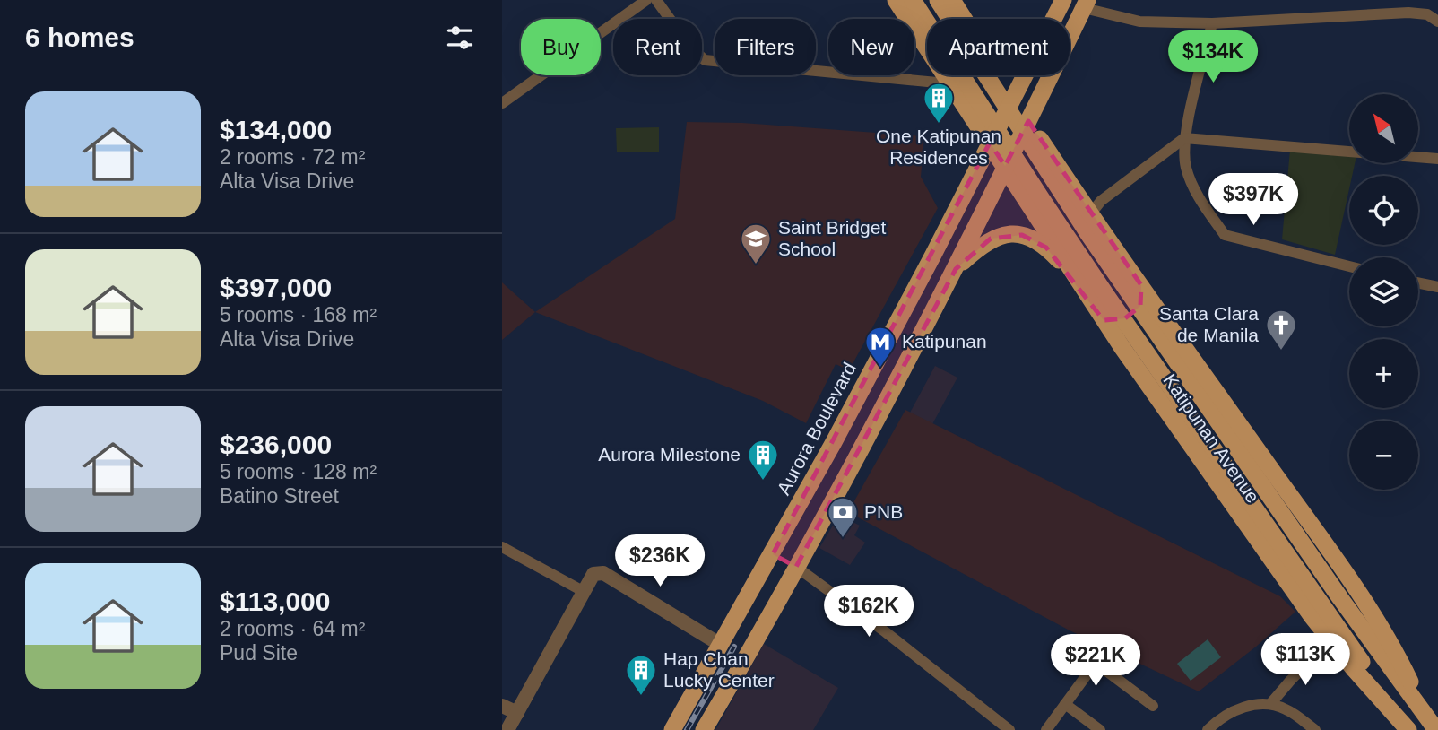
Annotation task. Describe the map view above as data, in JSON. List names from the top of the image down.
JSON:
{
  "streets": {
    "main road": ["Aurora Boulevard", "Katipunan Avenue"]
  },
  "crossings": [
    ["Aurora Boulevard", "Katipunan Avenue"]
  ],
  "places": {
    "building": ["One Katipunan Residences", "Aurora Milestone", "Hap Chan Lucky Center"],
    "school or university": ["Saint Bridget School"],
    "church": ["Santa Clara de Manila"],
    "metro station": ["Katipunan"],
    "bank": ["PNB"]
  },
  "north": "top left",
  "page": {
    "heading": "6 homes",
    "chip": [
      "Buy",
      "Rent",
      "Filters",
      "New",
      "Apartment"
    ],
    "price": [
      "$134K",
      "$397K",
      "$236K",
      "$162K",
      "$113K",
      "$221K"
    ],
    "list": [
      {
        "name": "$134,000",
        "note": "2 rooms · 72 m² · Alta Visa Drive"
      },
      {
        "name": "$397,000",
        "note": "5 rooms · 168 m² · Alta Visa Drive"
      },
      {
        "name": "$236,000",
        "note": "5 rooms · 128 m² · Batino Street"
      },
      {
        "name": "$113,000",
        "note": "2 rooms · 64 m² · Pud Site"
      }
    ],
    "map_buttons": ["+", "−"]
  }
}
